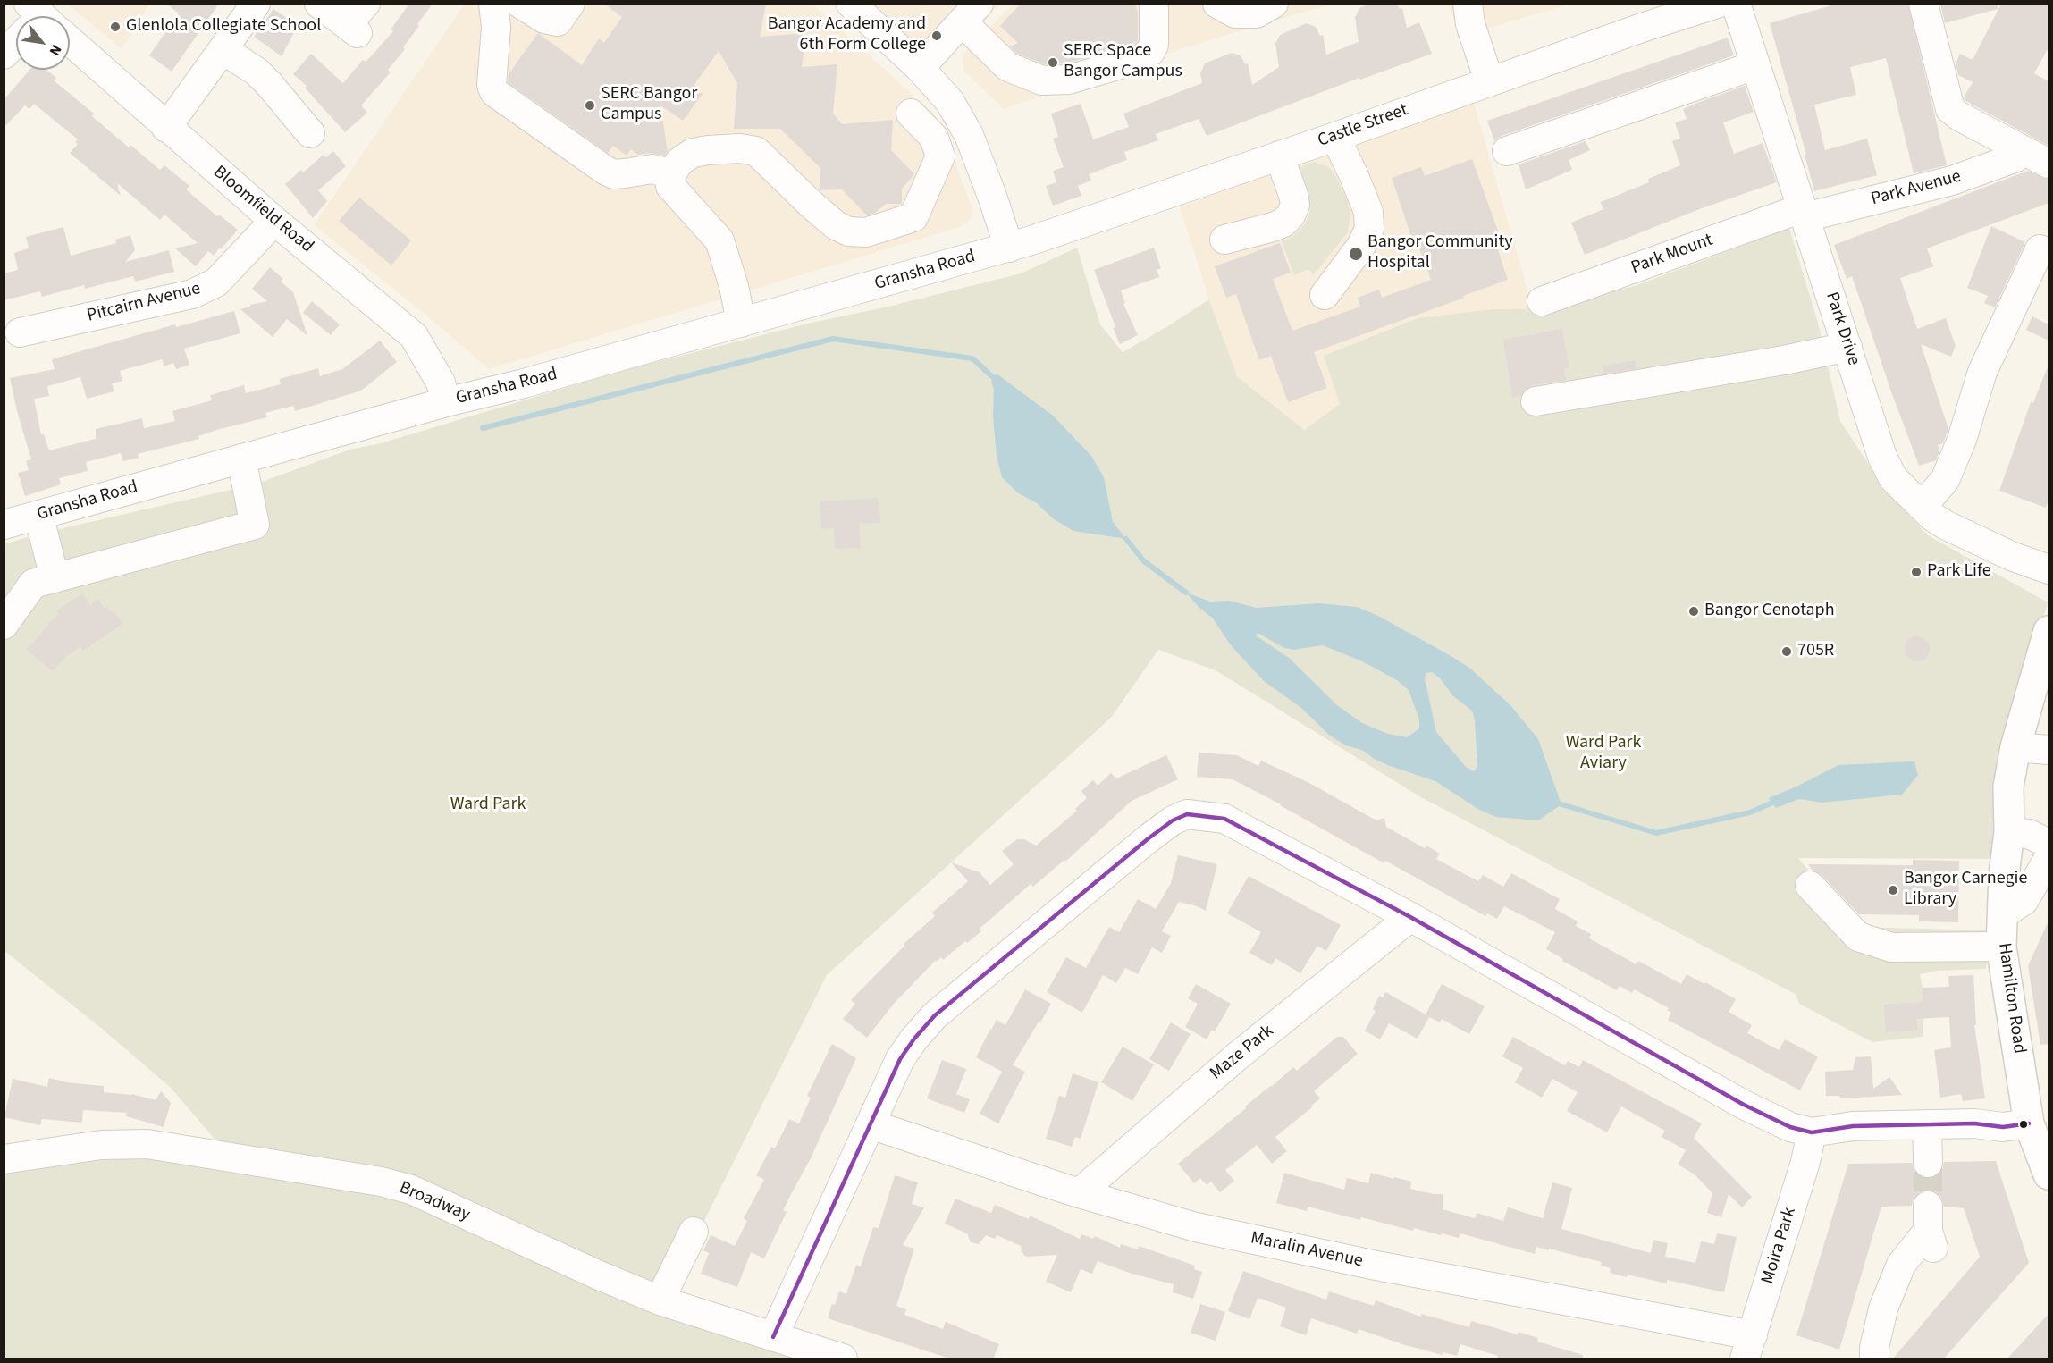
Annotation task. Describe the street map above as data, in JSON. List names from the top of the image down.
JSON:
{
  "streets": {
    "main road": ["Hamilton Road"],
    "street": [
      "Castle Street",
      "Park Avenue",
      "Bloomfield Road",
      "Park Mount",
      "Gransha Road",
      "Pitcairn Avenue",
      "Park Drive",
      "Maze Park",
      "Broadway",
      "Moira Park",
      "Maralin Avenue"
    ]
  },
  "crossings": [
    ["Castle Street", "Gransha Road"],
    ["Park Avenue", "Park Mount"],
    ["Park Avenue", "Park Drive"],
    ["Bloomfield Road", "Gransha Road"],
    ["Bloomfield Road", "Pitcairn Avenue"],
    ["Park Mount", "Park Drive"],
    ["Maze Park", "Maralin Avenue"],
    ["Moira Park", "Maralin Avenue"]
  ],
  "parks": ["Ward Park Aviary", "Ward Park"],
  "places": [
    "Glenlola Collegiate School",
    "Bangor Academy and 6th Form College",
    "SERC Space Bangor Campus",
    "SERC Bangor Campus",
    "Bangor Community Hospital",
    "Park Life",
    "Bangor Cenotaph",
    "705R",
    "Bangor Carnegie Library"
  ],
  "north": "bottom right"
}
